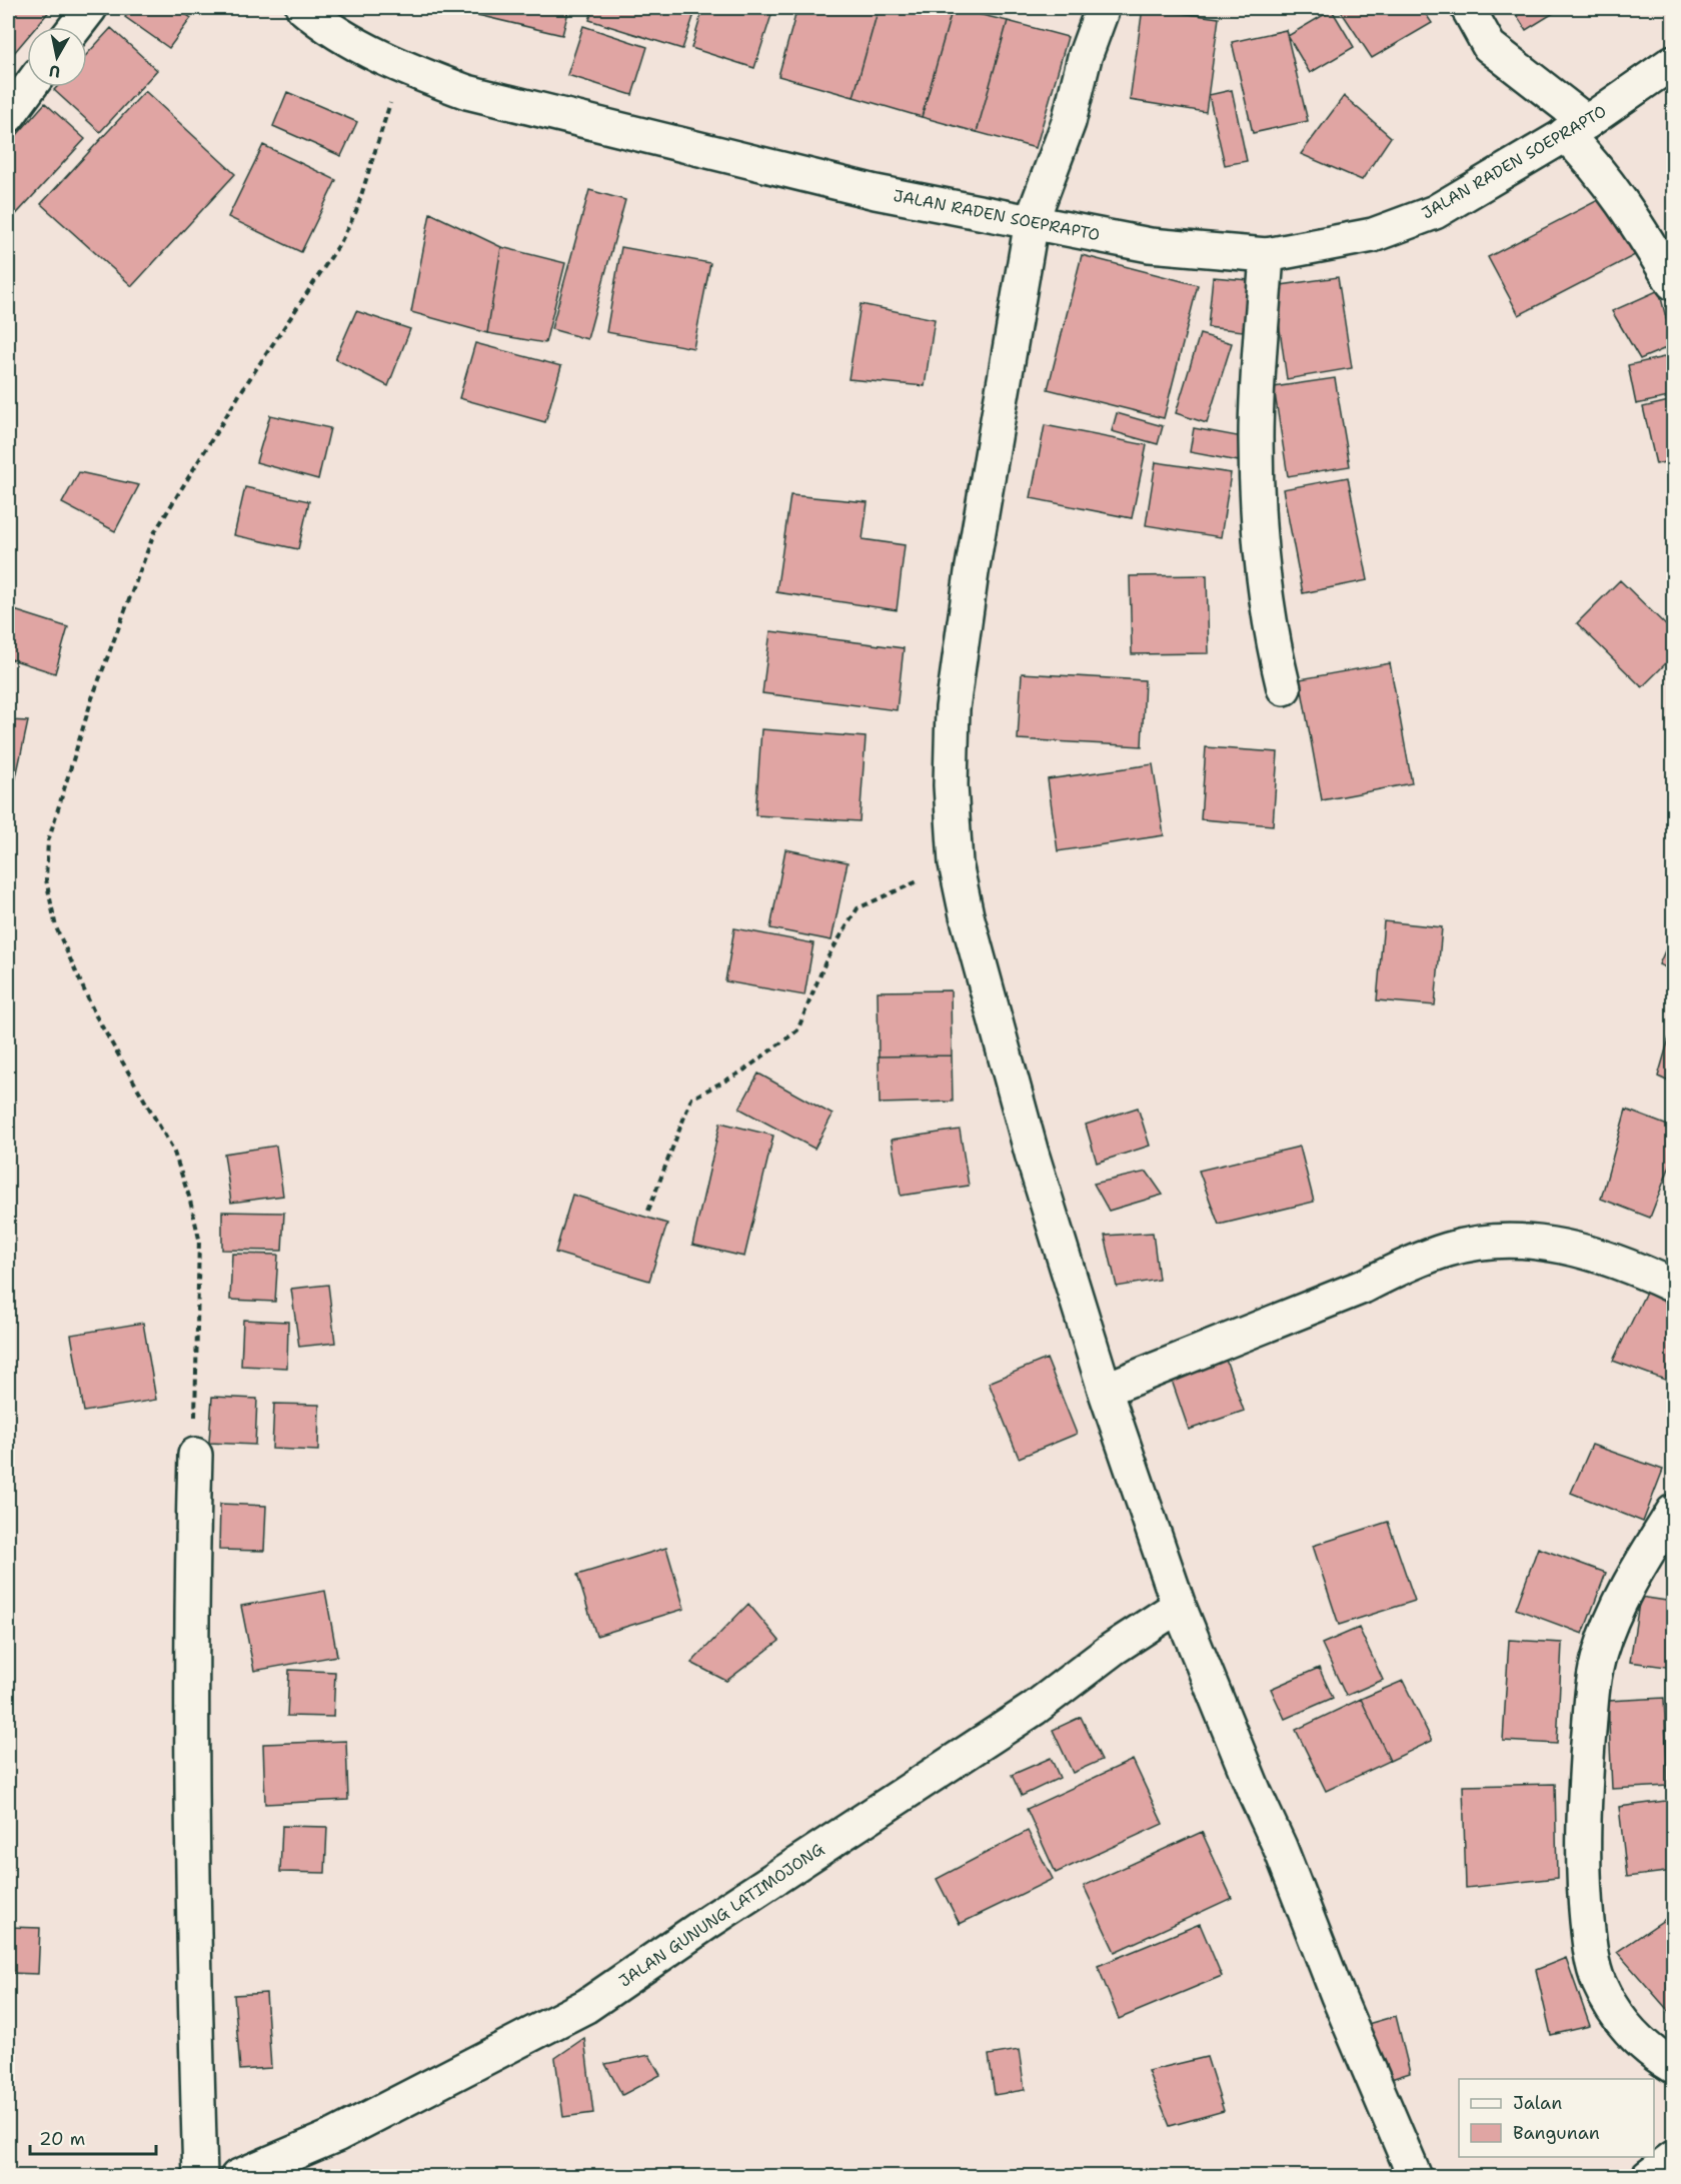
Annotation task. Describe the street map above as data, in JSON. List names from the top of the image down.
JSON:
{
  "streets": {
    "main road": ["JALAN RADEN SOEPRAPTO", "JALAN GUNUNG LATIMOJONG"]
  },
  "legend": ["Jalan", "Bangunan"],
  "scale_bar": "20 m",
  "north": "bottom"
}
